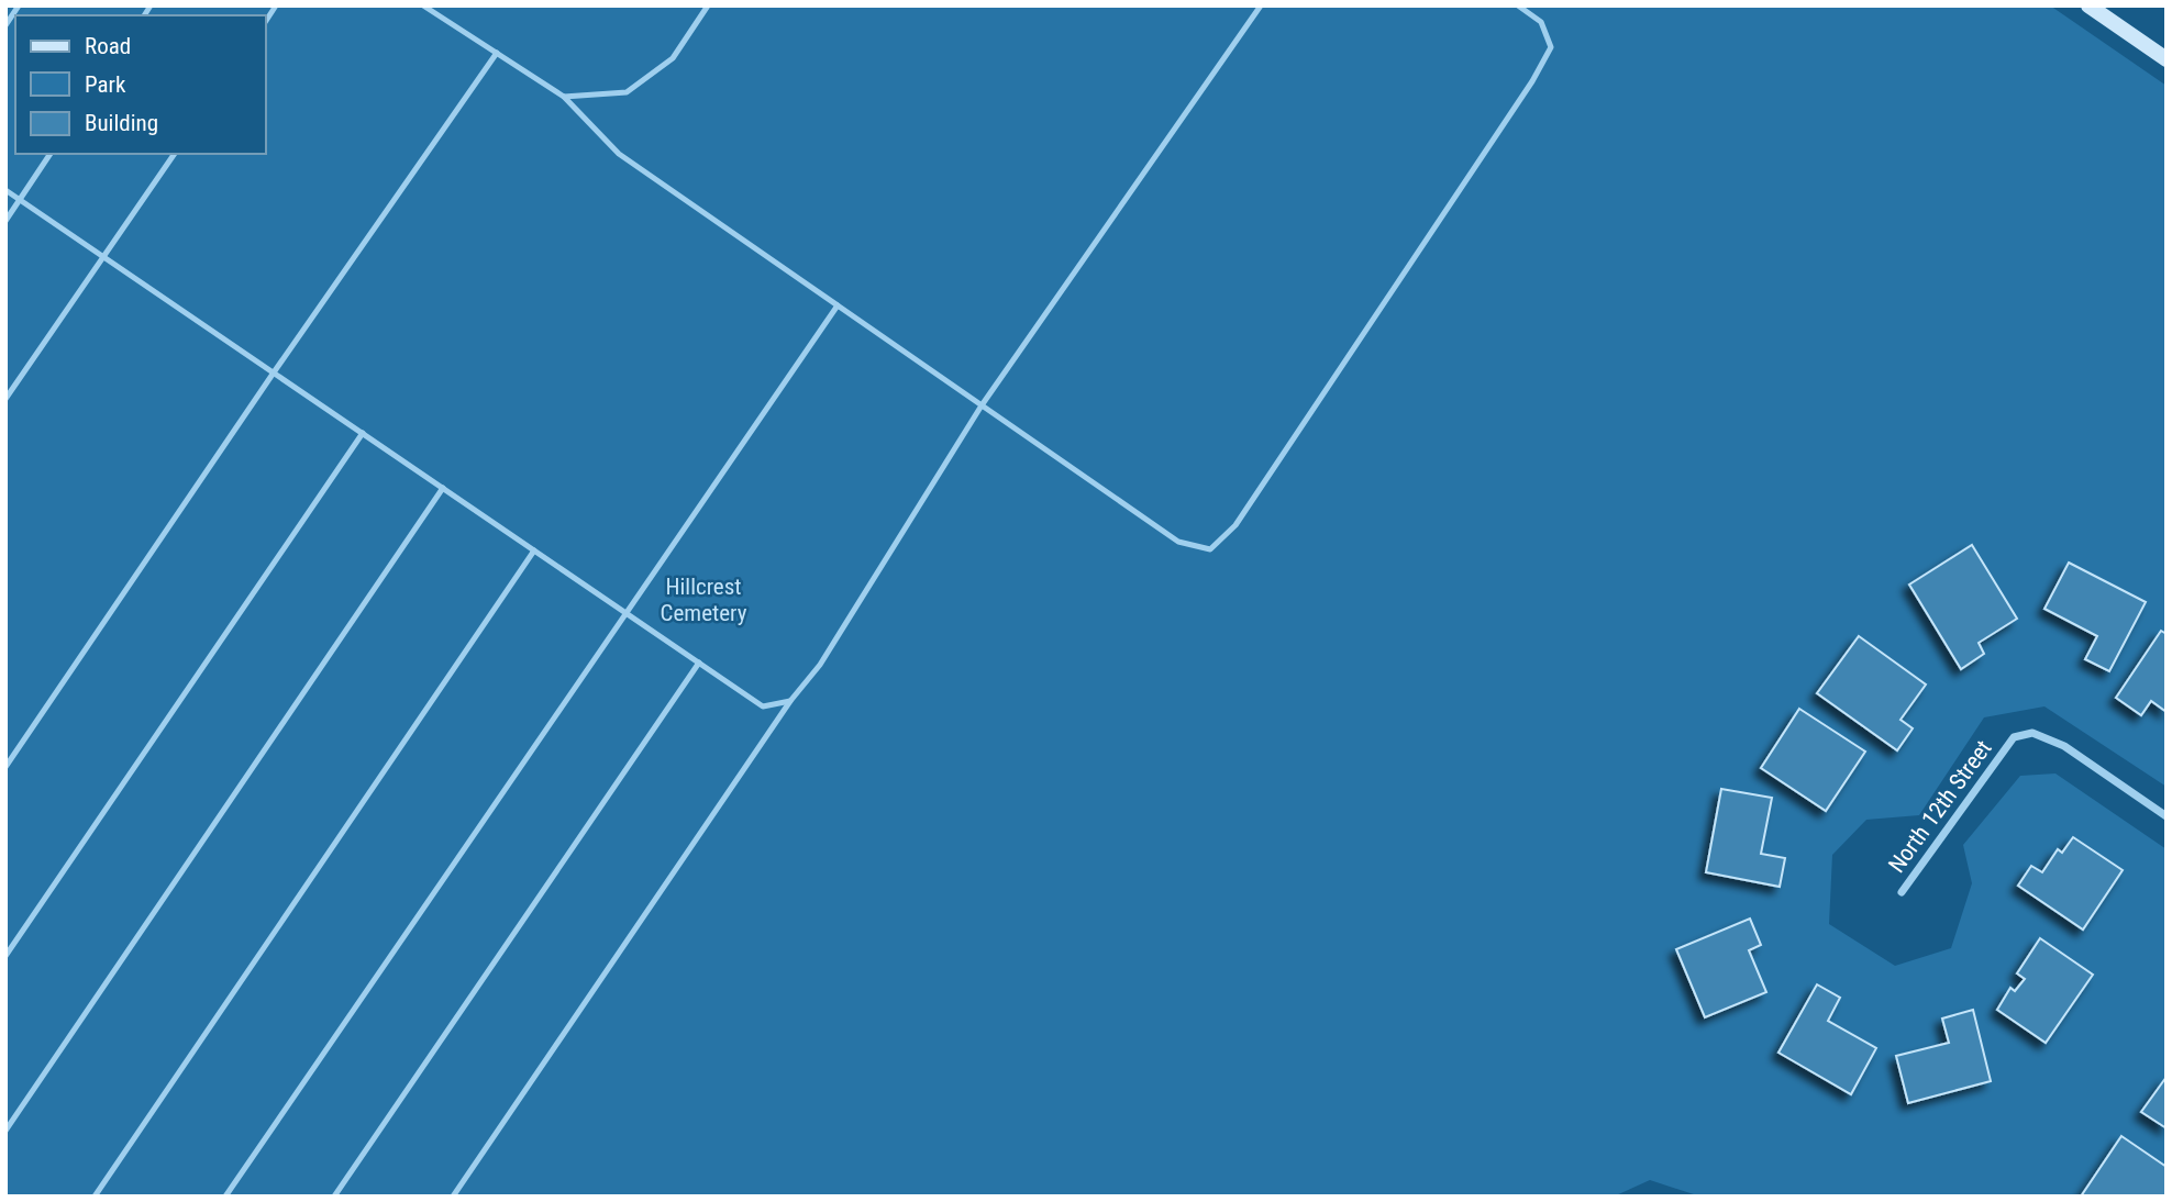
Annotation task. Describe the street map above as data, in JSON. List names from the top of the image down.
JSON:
{
  "streets": {
    "street": ["North 12th Street"]
  },
  "parks": ["Hillcrest Cemetery"],
  "legend": ["Road", "Park", "Building"]
}
